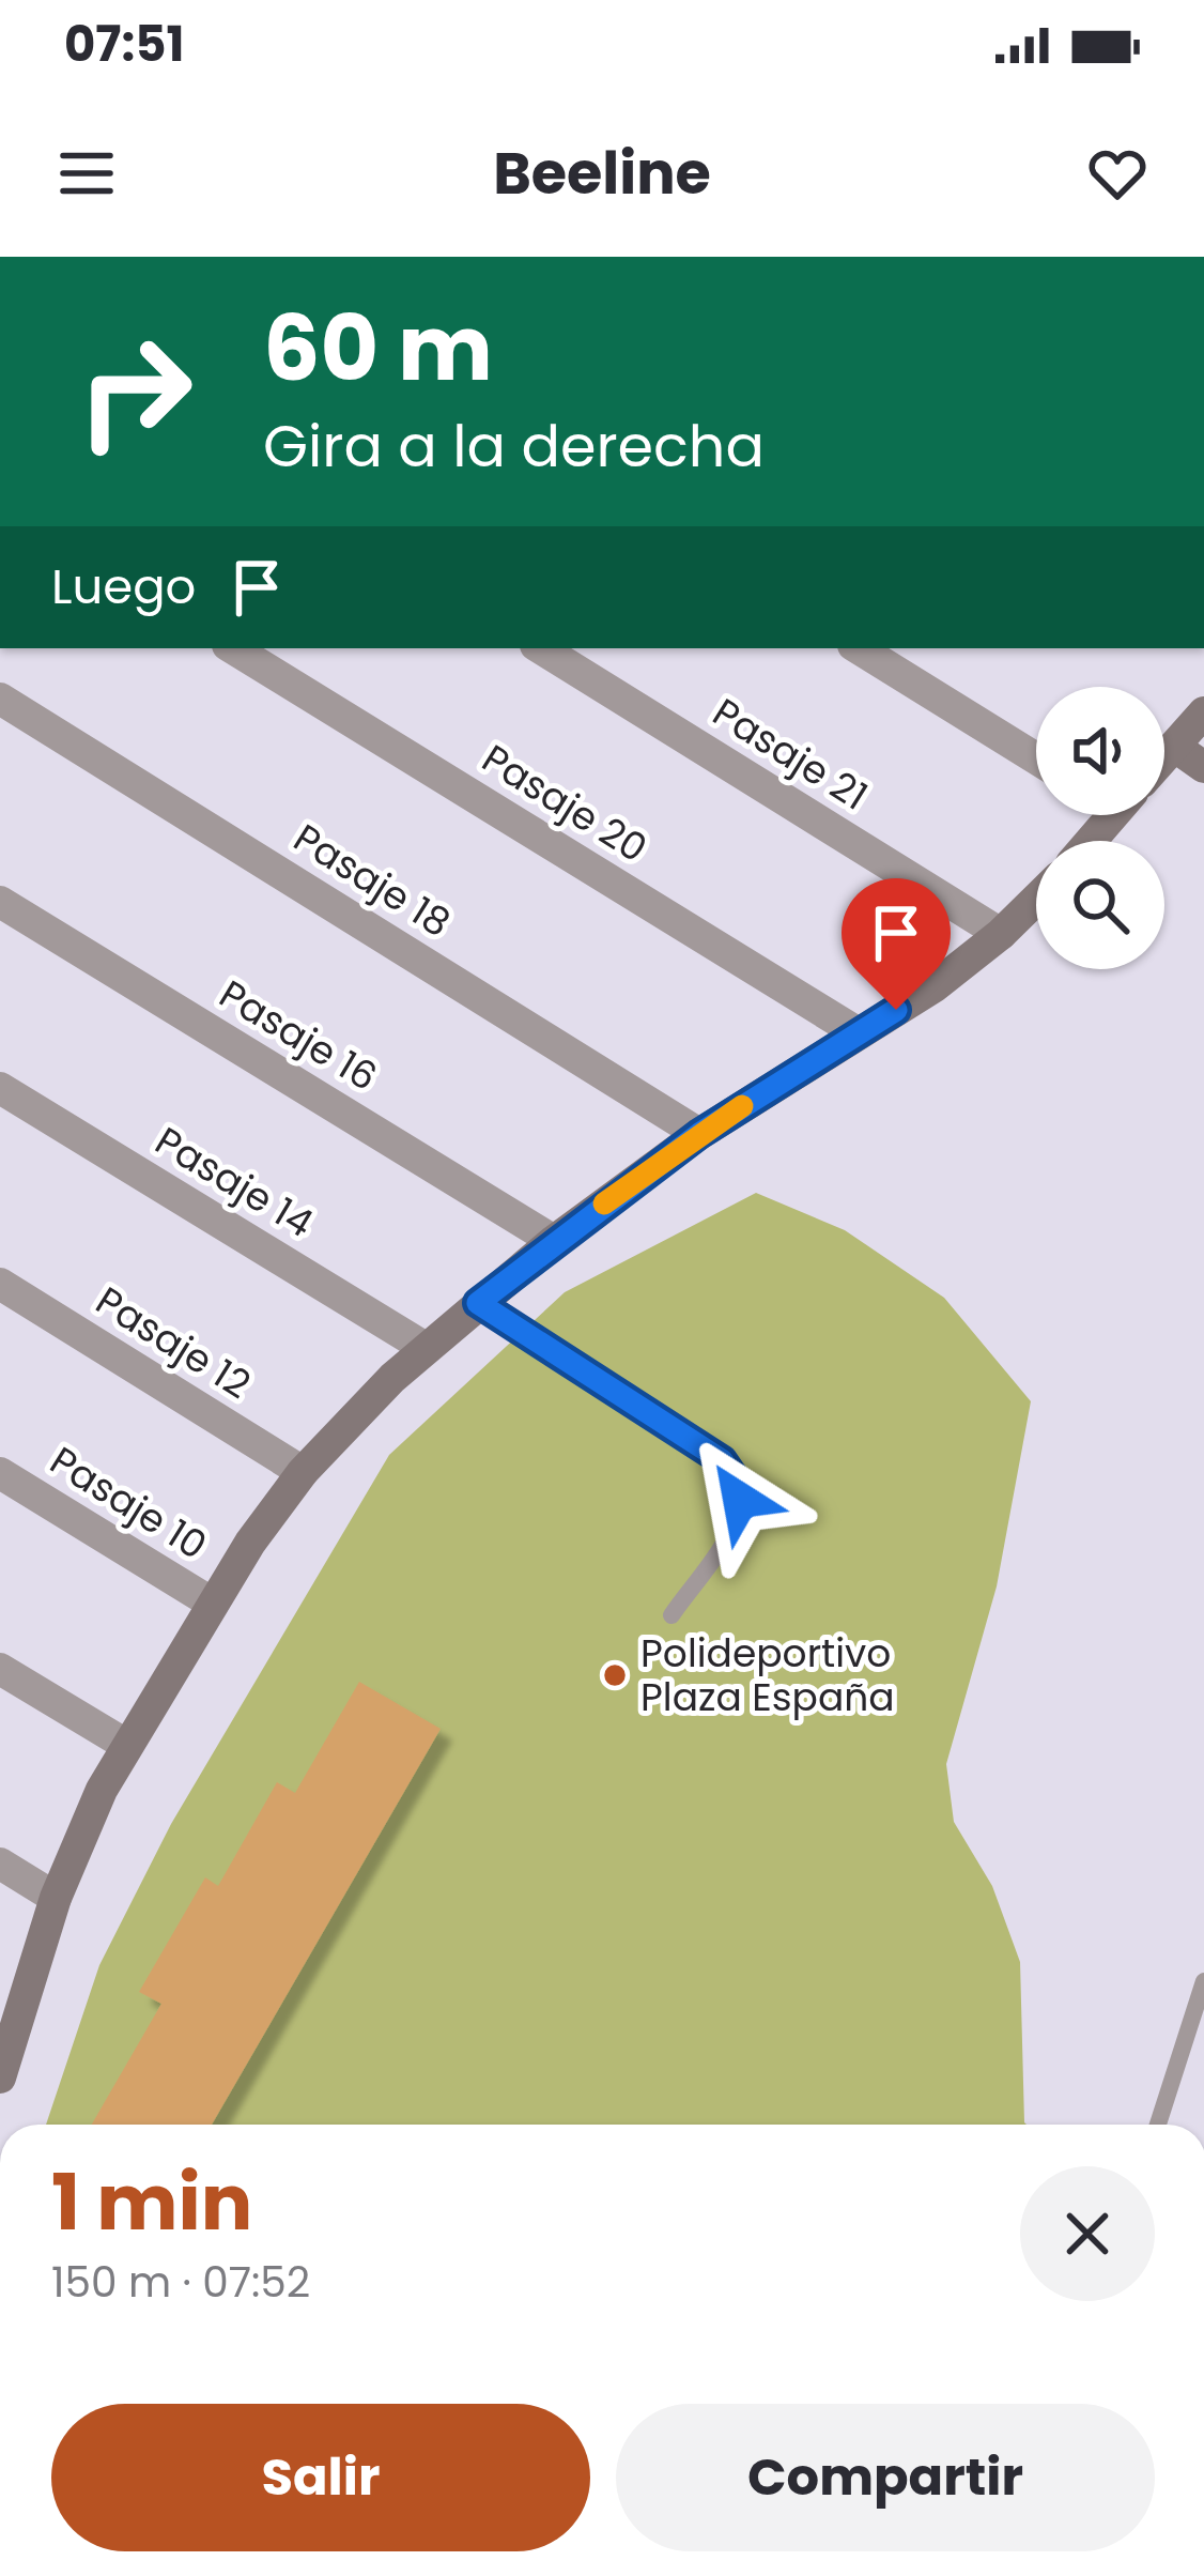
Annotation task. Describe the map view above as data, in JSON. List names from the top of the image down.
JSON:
{
  "streets": {
    "street": [
      "Pasaje 21",
      "Pasaje 20",
      "Pasaje 18",
      "Pasaje 16",
      "Pasaje 14",
      "Pasaje 12",
      "Pasaje 10"
    ]
  },
  "places": ["Polideportivo Plaza España"],
  "page": {
    "status": "07:51",
    "header": "Beeline",
    "turn": ["60 m", "Gira a la derecha"],
    "then": "Luego",
    "heading": ["1 min", "150 m · 07:52"],
    "buttons": ["Salir", "Compartir"]
  }
}
